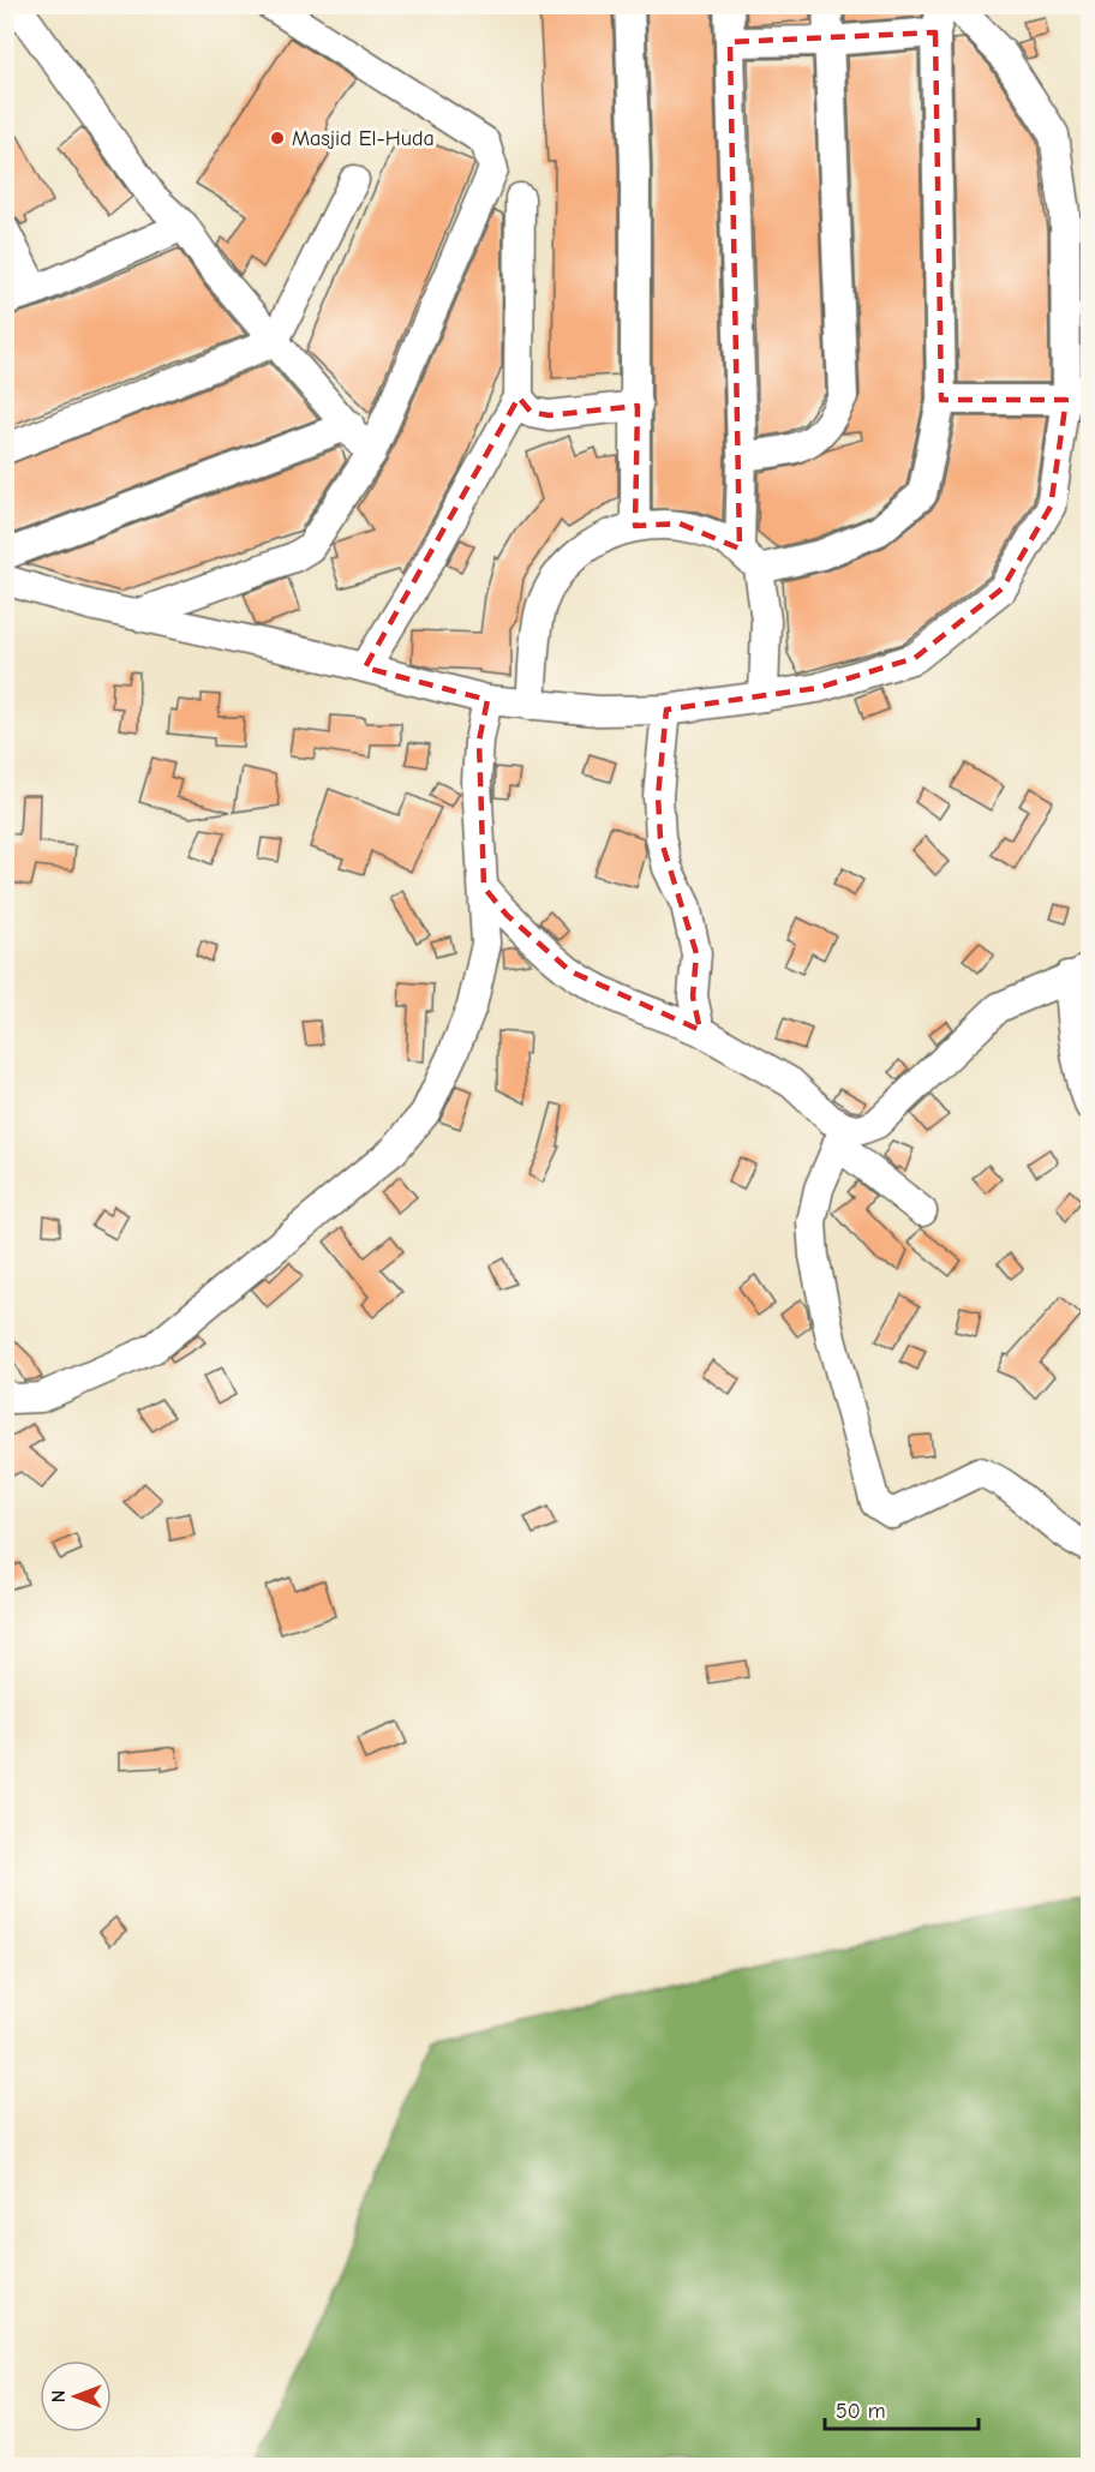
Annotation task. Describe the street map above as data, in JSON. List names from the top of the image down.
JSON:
{
  "places": ["Masjid El-Huda"],
  "scale_bar": "50 m",
  "north": "left"
}
